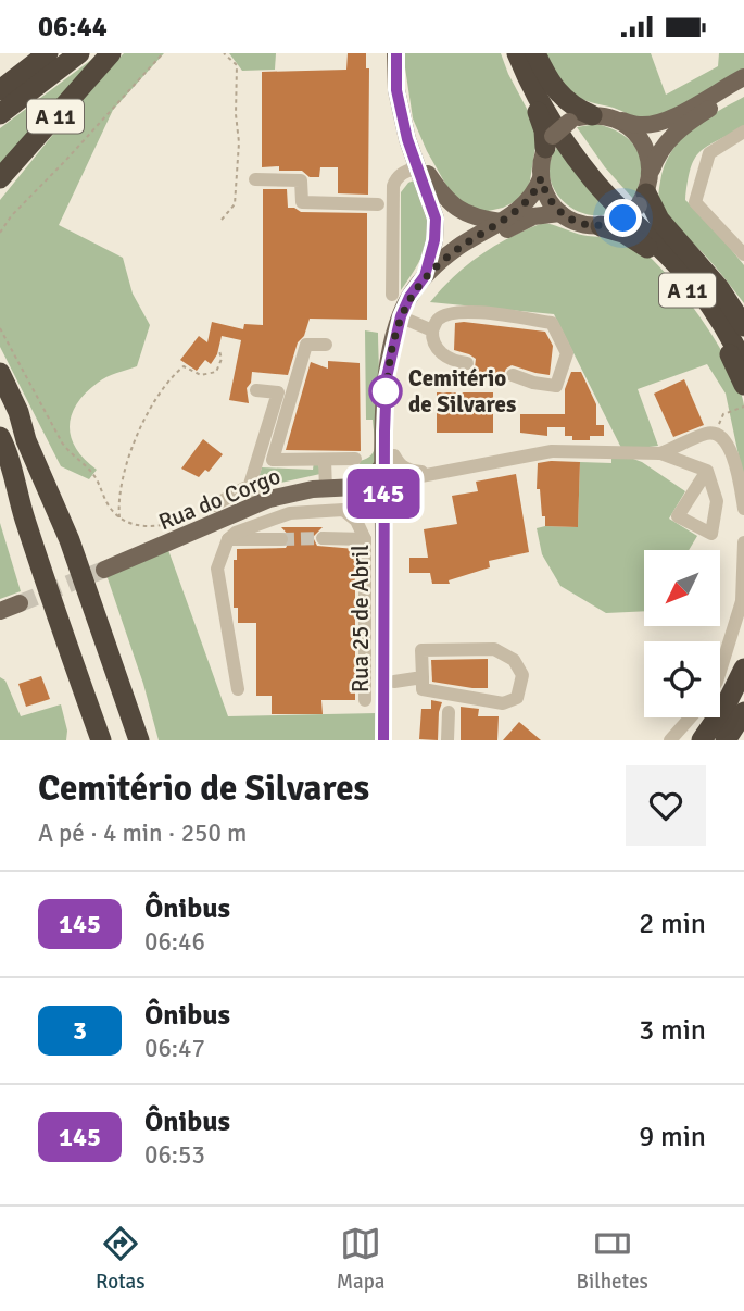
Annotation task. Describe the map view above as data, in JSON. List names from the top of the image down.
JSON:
{
  "streets": {
    "highway": ["A 11"],
    "main road": ["Rua do Corgo", "Rua 25 de Abril"]
  },
  "crossings": [
    ["A 11", "Rua 25 de Abril"]
  ],
  "places": ["Cemitério de Silvares"],
  "lines": ["bus line 145"],
  "north": "bottom left",
  "page": {
    "status": "06:44",
    "on_map": "145",
    "heading": ["Cemitério de Silvares", "A pé · 4 min · 250 m"],
    "list": [
      {
        "mark": "145",
        "name": "Ônibus",
        "note": "06:46",
        "value": "2 min"
      },
      {
        "mark": "3",
        "name": "Ônibus",
        "note": "06:47",
        "value": "3 min"
      },
      {
        "mark": "145",
        "name": "Ônibus",
        "note": "06:53",
        "value": "9 min"
      }
    ],
    "tabs": ["Rotas", "Mapa", "Bilhetes"]
  }
}
